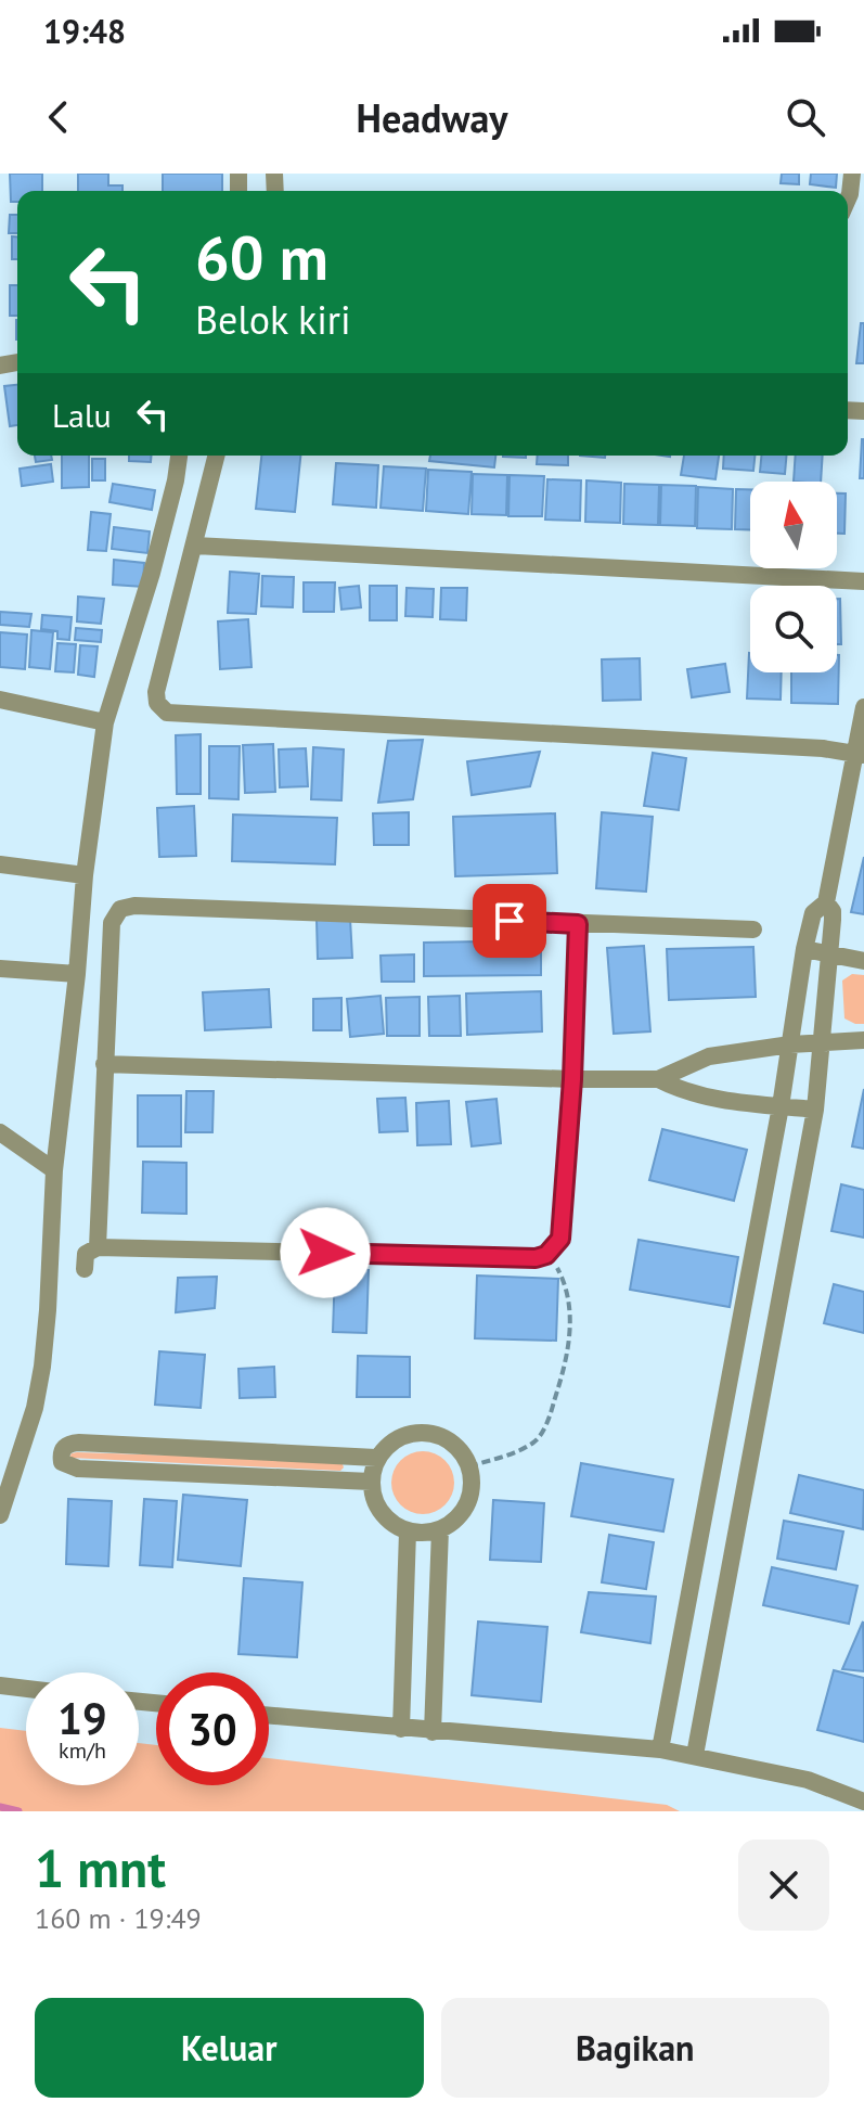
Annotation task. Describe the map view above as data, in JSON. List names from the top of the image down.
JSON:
{
  "north": "top",
  "page": {
    "status": "19:48",
    "header": "Headway",
    "turn": ["60 m", "Belok kiri"],
    "then": "Lalu",
    "speed": "19 km/h",
    "limit": "30",
    "heading": ["1 mnt", "160 m · 19:49"],
    "buttons": ["Keluar", "Bagikan"]
  }
}
